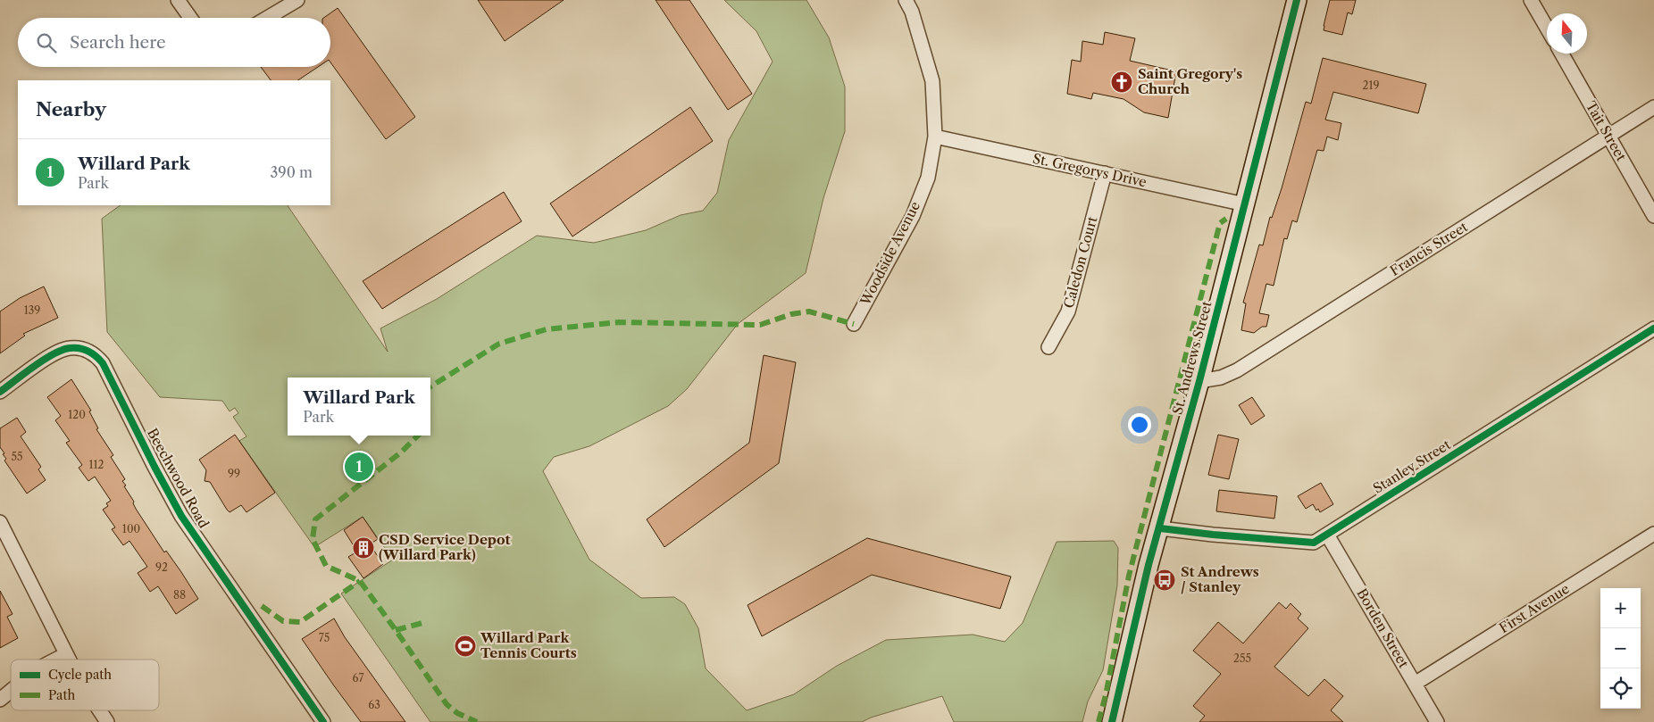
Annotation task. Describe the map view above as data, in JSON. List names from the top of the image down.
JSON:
{
  "streets": {
    "main road": ["St. Andrews Street"],
    "street": [
      "Tait Street",
      "St. Gregorys Drive",
      "Francis Street",
      "Woodside Avenue",
      "Caledon Court",
      "Stanley Street",
      "Beechwood Road",
      "First Avenue",
      "Borden Street"
    ]
  },
  "crossings": [
    ["Tait Street", "Francis Street"],
    ["St. Gregorys Drive", "Woodside Avenue"],
    ["St. Gregorys Drive", "Caledon Court"],
    ["St. Gregorys Drive", "St. Andrews Street"],
    ["Francis Street", "St. Andrews Street"],
    ["St. Andrews Street", "Stanley Street"],
    ["Stanley Street", "Borden Street"],
    ["First Avenue", "Borden Street"]
  ],
  "places": {
    "church": ["Saint Gregory's Church"],
    "building": ["CSD Service Depot (Willard Park)"],
    "bus stop": ["St Andrews / Stanley"],
    "sports": ["Willard Park Tennis Courts"]
  },
  "house_numbers": [
    "219",
    "139",
    "120",
    "55",
    "112",
    "99",
    "100",
    "92",
    "88",
    "75",
    "255",
    "67",
    "63"
  ],
  "legend": ["Cycle path", "Path"],
  "north": "top",
  "page": {
    "search": "Search here",
    "heading": "Nearby",
    "list": [
      {
        "mark": "1",
        "name": "Willard Park",
        "note": "Park",
        "value": "390 m"
      }
    ],
    "popup": ["Willard Park", "Park"],
    "pins": "1",
    "map_buttons": ["+", "−"]
  }
}
